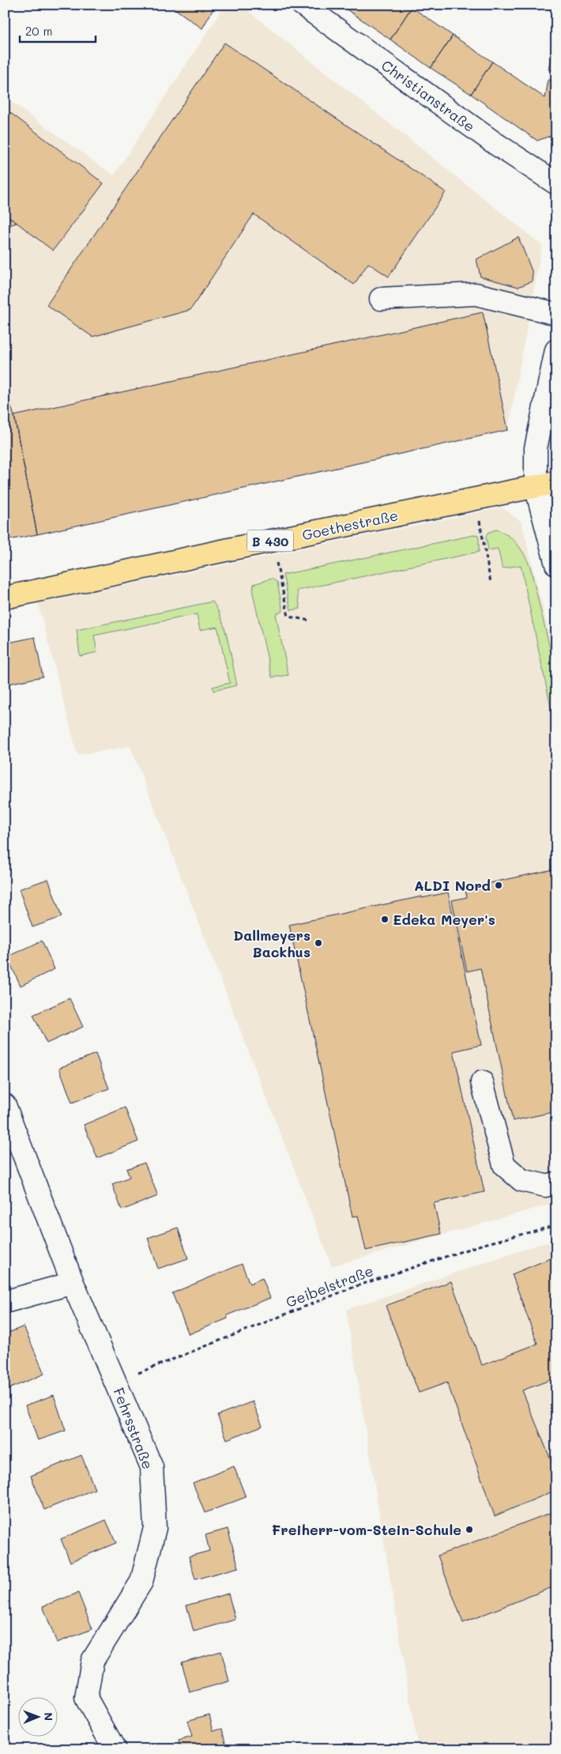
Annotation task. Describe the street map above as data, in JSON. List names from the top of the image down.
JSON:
{
  "streets": {
    "main road": ["Goethestraße", "B 430"],
    "street": ["Christianstraße", "Fehrsstraße"],
    "path": ["Geibelstraße"]
  },
  "crossings": [
    ["Geibelstraße", "Fehrsstraße"]
  ],
  "places": [
    "ALDI Nord",
    "Edeka Meyer's",
    "Dallmeyers Backhus",
    "Freiherr-vom-Stein-Schule"
  ],
  "scale_bar": "20 m",
  "north": "right"
}
